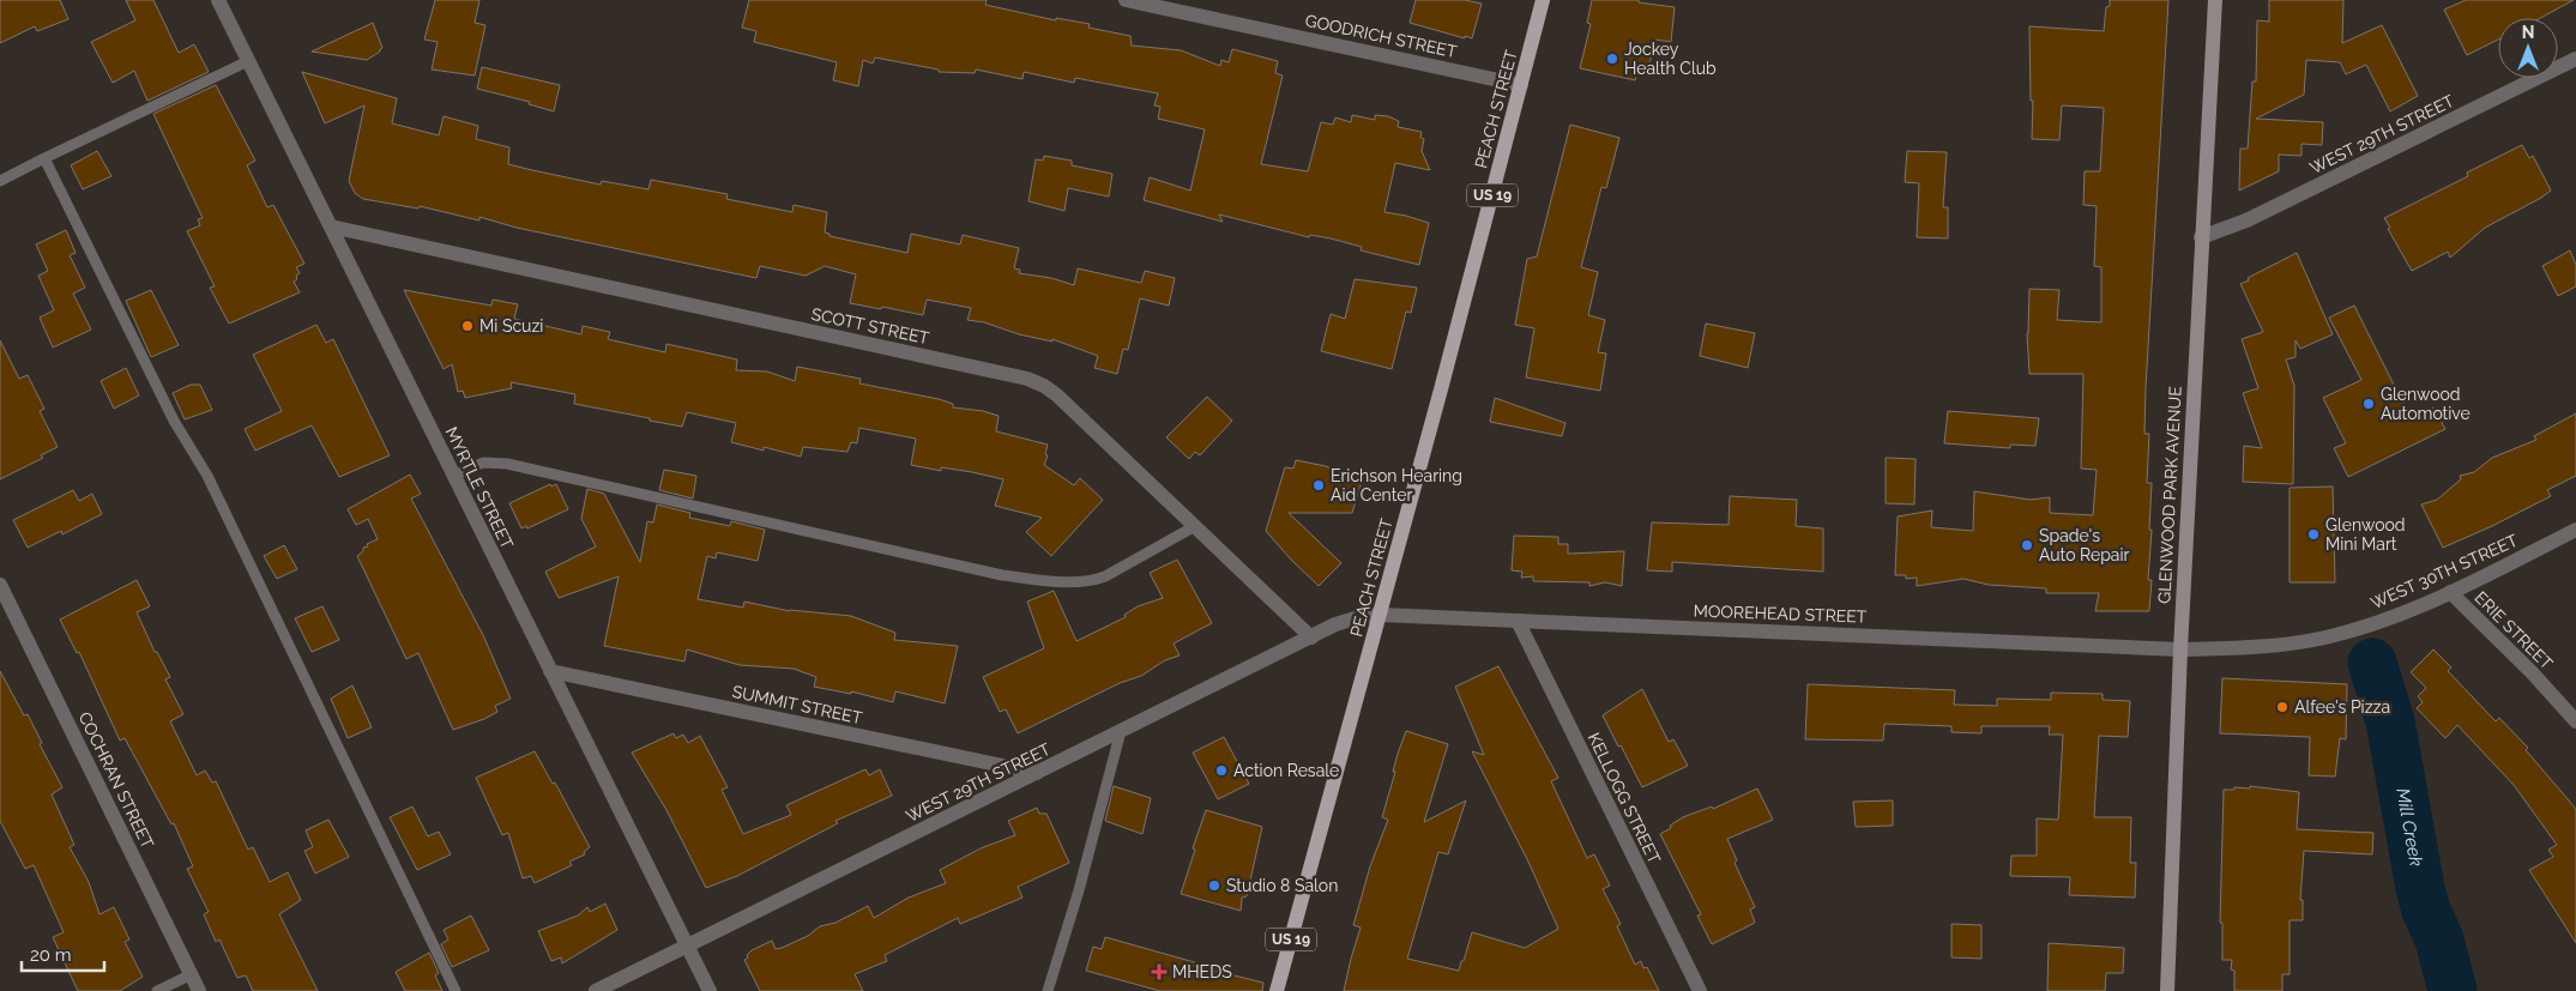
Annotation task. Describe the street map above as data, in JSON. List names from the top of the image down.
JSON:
{
  "streets": {
    "main road": ["PEACH STREET", "US 19", "GLENWOOD PARK AVENUE"],
    "street": [
      "GOODRICH STREET",
      "WEST 29TH STREET",
      "SCOTT STREET",
      "MYRTLE STREET",
      "WEST 30TH STREET",
      "MOOREHEAD STREET",
      "ERIE STREET",
      "SUMMIT STREET",
      "COCHRAN STREET",
      "KELLOGG STREET"
    ]
  },
  "crossings": [
    ["GOODRICH STREET", "PEACH STREET"],
    ["PEACH STREET", "WEST 29TH STREET"],
    ["PEACH STREET", "MOOREHEAD STREET"],
    ["WEST 29TH STREET", "SCOTT STREET"],
    ["WEST 29TH STREET", "MYRTLE STREET"],
    ["WEST 29TH STREET", "GLENWOOD PARK AVENUE"],
    ["WEST 29TH STREET", "MOOREHEAD STREET"],
    ["WEST 29TH STREET", "SUMMIT STREET"],
    ["SCOTT STREET", "MYRTLE STREET"],
    ["MYRTLE STREET", "SUMMIT STREET"],
    ["GLENWOOD PARK AVENUE", "WEST 30TH STREET"],
    ["GLENWOOD PARK AVENUE", "MOOREHEAD STREET"],
    ["WEST 30TH STREET", "MOOREHEAD STREET"],
    ["WEST 30TH STREET", "ERIE STREET"],
    ["MOOREHEAD STREET", "KELLOGG STREET"]
  ],
  "water": ["Mill Creek"],
  "places": {
    "other": [
      "Jockey Health Club",
      "Mi Scuzi",
      "Glenwood Automotive",
      "Erichson Hearing Aid Center",
      "Glenwood Mini Mart",
      "Spade's Auto Repair",
      "Alfee's Pizza",
      "Action Resale",
      "Studio 8 Salon"
    ],
    "health": ["MHEDS"]
  },
  "scale_bar": "20 m",
  "north": "top"
}
